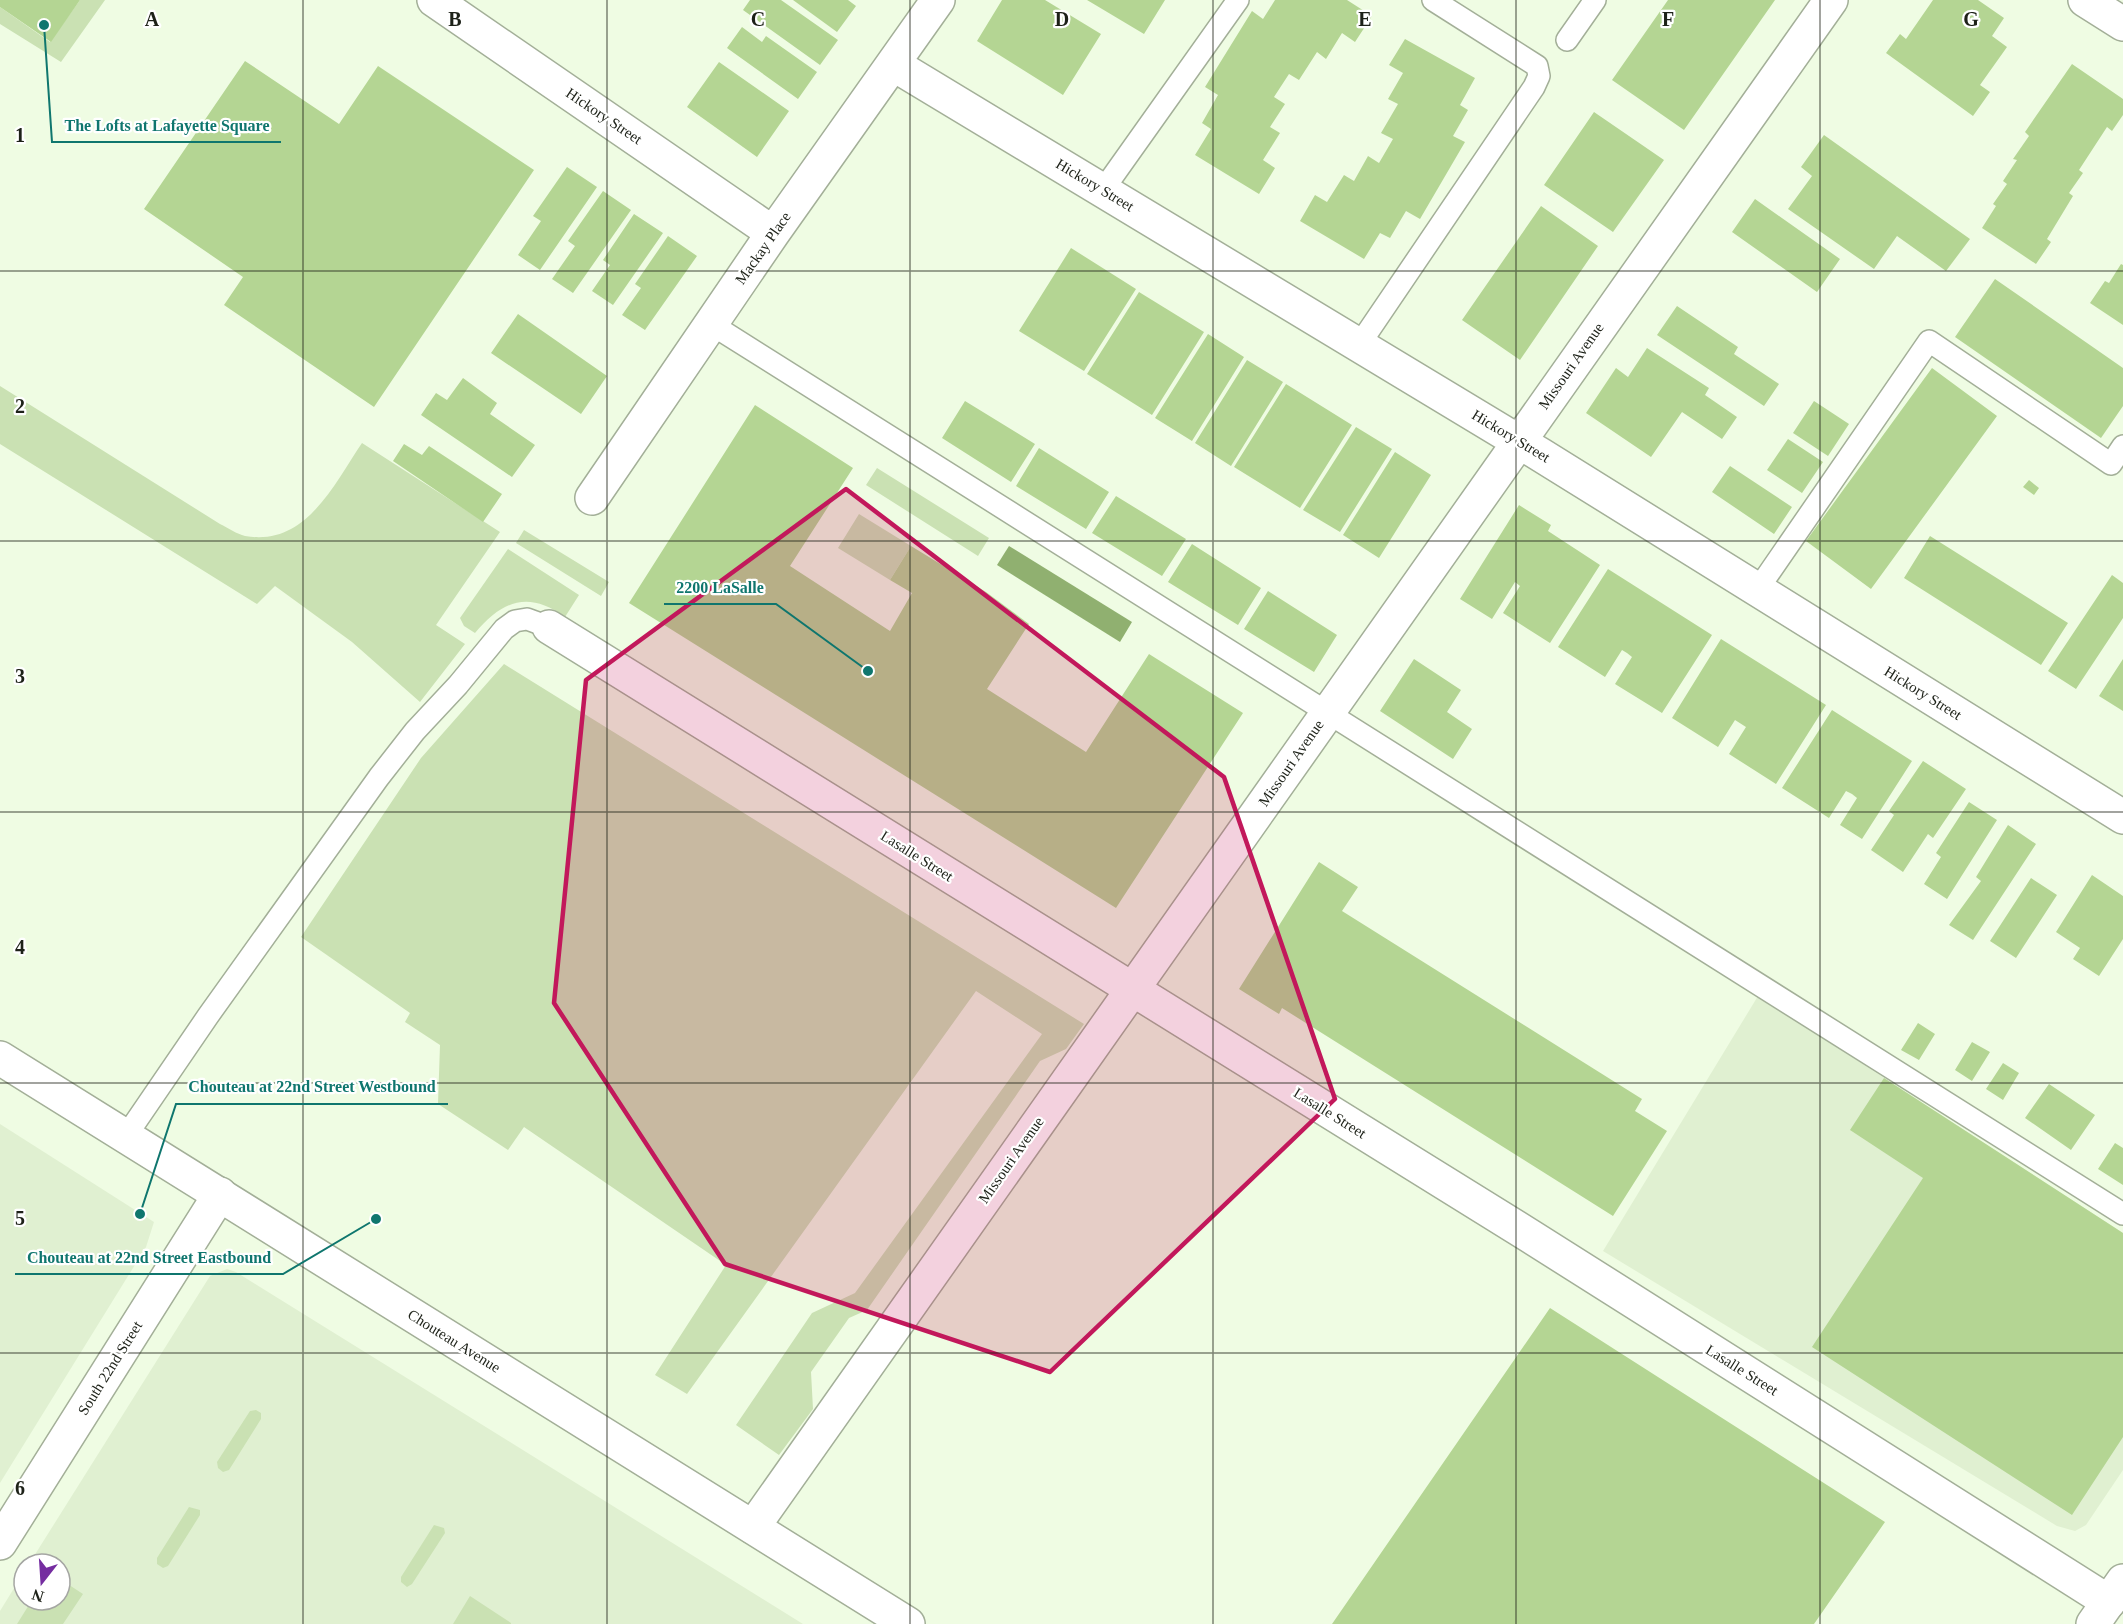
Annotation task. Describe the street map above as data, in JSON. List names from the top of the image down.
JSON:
{
  "streets": {
    "street": [
      "Hickory Street",
      "Mackay Place",
      "Missouri Avenue",
      "Lasalle Street",
      "Chouteau Avenue",
      "South 22nd Street"
    ]
  },
  "crossings": [
    ["Hickory Street", "Mackay Place"],
    ["Hickory Street", "Missouri Avenue"],
    ["Missouri Avenue", "Lasalle Street"],
    ["Missouri Avenue", "Chouteau Avenue"],
    ["Chouteau Avenue", "South 22nd Street"]
  ],
  "places": [
    "The Lofts at Lafayette Square",
    "2200 LaSalle",
    "Chouteau at 22nd Street Westbound",
    "Chouteau at 22nd Street Eastbound"
  ],
  "north": "bottom",
  "grid": {
    "columns": [
      "A",
      "B",
      "C",
      "D",
      "E",
      "F",
      "G"
    ],
    "rows": [
      "1",
      "2",
      "3",
      "4",
      "5",
      "6"
    ]
  }
}
